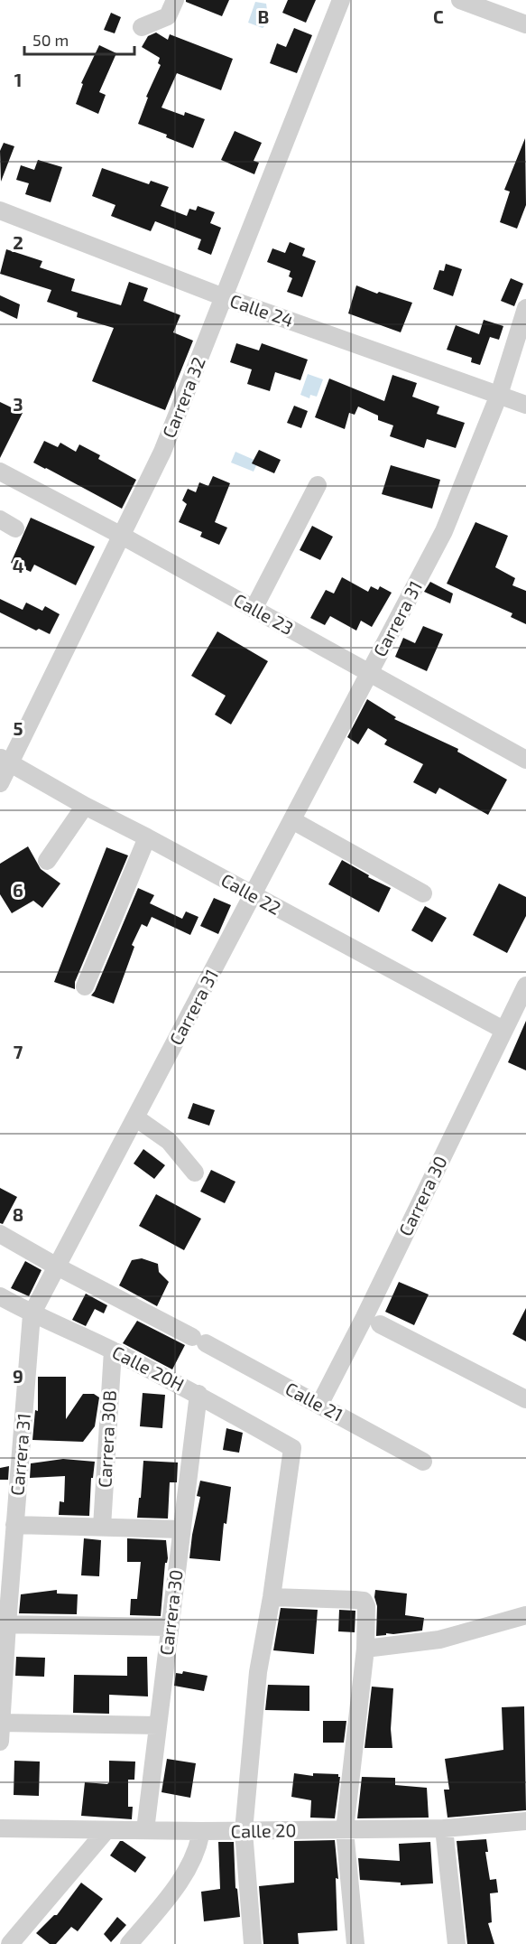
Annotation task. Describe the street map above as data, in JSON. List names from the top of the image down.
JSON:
{
  "streets": {
    "street": [
      "Calle 24",
      "Carrera 32",
      "Calle 23",
      "Carrera 31",
      "Calle 22",
      "Carrera 30",
      "Calle 20H",
      "Calle 21",
      "Carrera 30B",
      "Calle 20"
    ]
  },
  "crossings": [
    ["Calle 24", "Carrera 32"],
    ["Calle 24", "Carrera 31"],
    ["Carrera 32", "Calle 23"],
    ["Carrera 32", "Calle 22"],
    ["Calle 23", "Carrera 31"],
    ["Carrera 31", "Calle 22"],
    ["Carrera 31", "Calle 20H"],
    ["Carrera 31", "Calle 21"],
    ["Calle 22", "Carrera 30"],
    ["Carrera 30", "Calle 20H"],
    ["Carrera 30", "Calle 21"],
    ["Carrera 30", "Calle 20"],
    ["Calle 20H", "Carrera 30B"]
  ],
  "scale_bar": "50 m",
  "grid": {
    "columns": ["B", "C"],
    "rows": [
      "1",
      "2",
      "3",
      "4",
      "5",
      "6",
      "7",
      "8",
      "9"
    ]
  }
}
